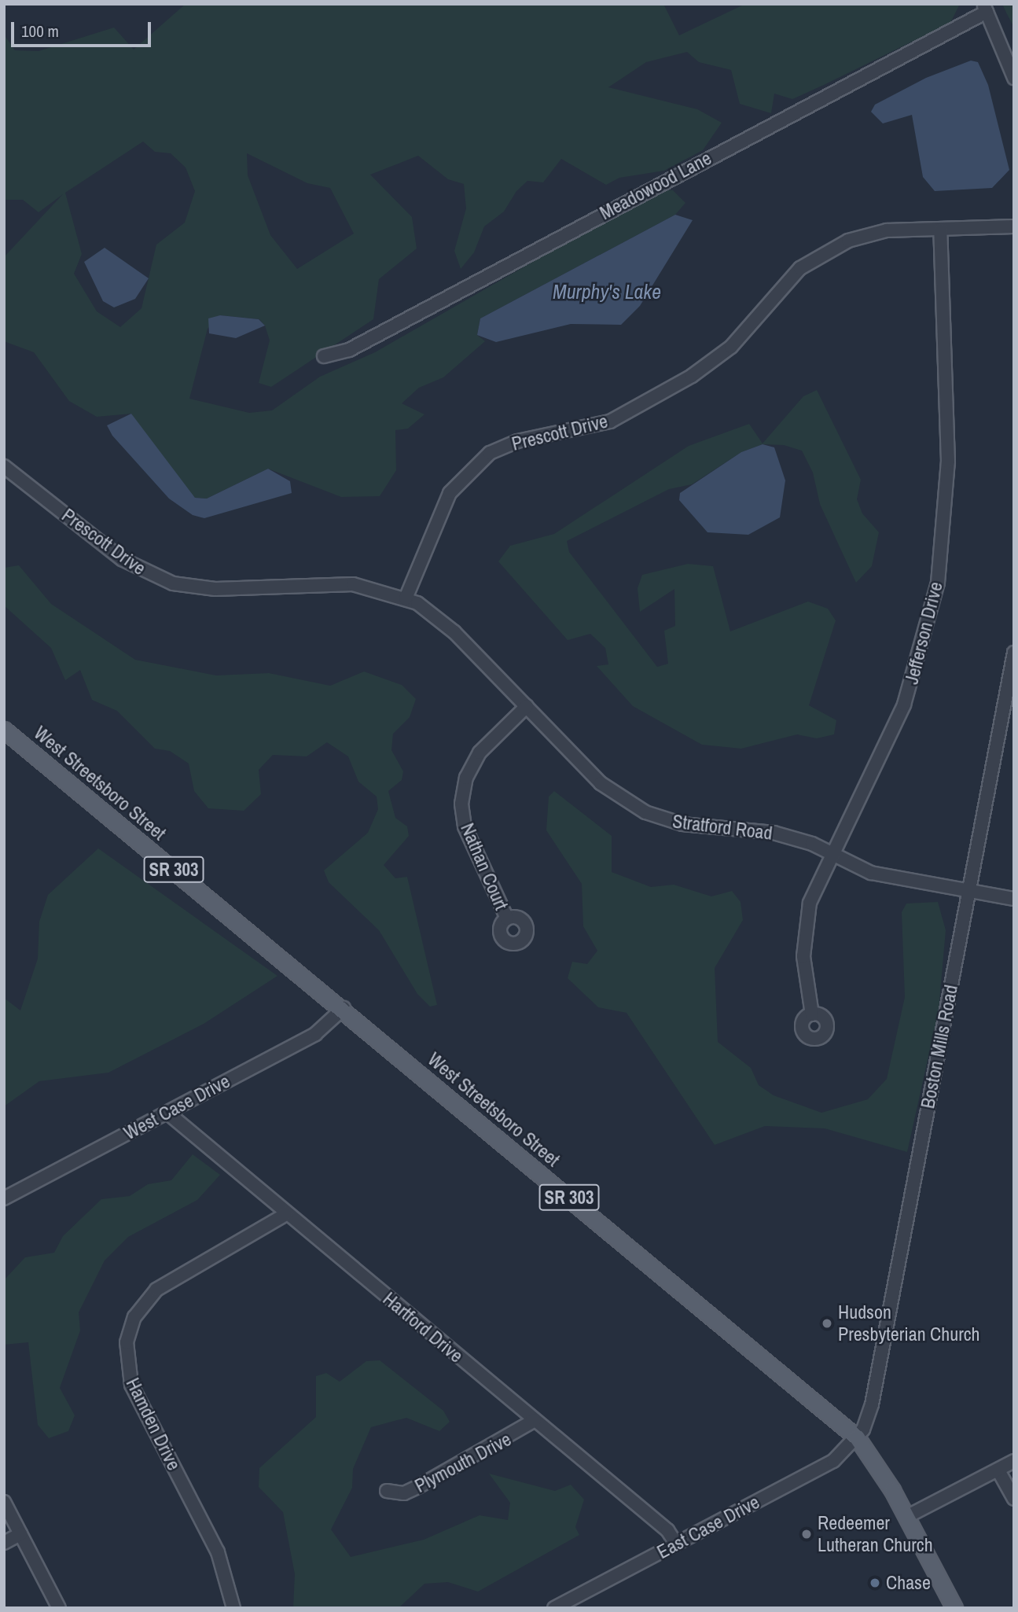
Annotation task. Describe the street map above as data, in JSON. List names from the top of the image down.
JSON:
{
  "streets": {
    "main road": ["West Streetsboro Street", "SR 303"],
    "street": [
      "Meadowood Lane",
      "Prescott Drive",
      "Jefferson Drive",
      "Stratford Road",
      "Nathan Court",
      "Boston Mills Road",
      "West Case Drive",
      "Hartford Drive",
      "Hamden Drive",
      "Plymouth Drive",
      "East Case Drive"
    ]
  },
  "crossings": [
    ["Prescott Drive", "Jefferson Drive"],
    ["Prescott Drive", "Stratford Road"],
    ["Jefferson Drive", "Stratford Road"],
    ["West Streetsboro Street", "Boston Mills Road"],
    ["West Streetsboro Street", "West Case Drive"],
    ["West Streetsboro Street", "East Case Drive"],
    ["Stratford Road", "Nathan Court"],
    ["Stratford Road", "Boston Mills Road"],
    ["Boston Mills Road", "East Case Drive"],
    ["West Case Drive", "Hartford Drive"],
    ["Hartford Drive", "Hamden Drive"],
    ["Hartford Drive", "Plymouth Drive"],
    ["Hartford Drive", "East Case Drive"]
  ],
  "water": ["Murphy's Lake"],
  "places": ["Hudson Presbyterian Church", "Redeemer Lutheran Church", "Chase"],
  "scale_bar": "100 m"
}
